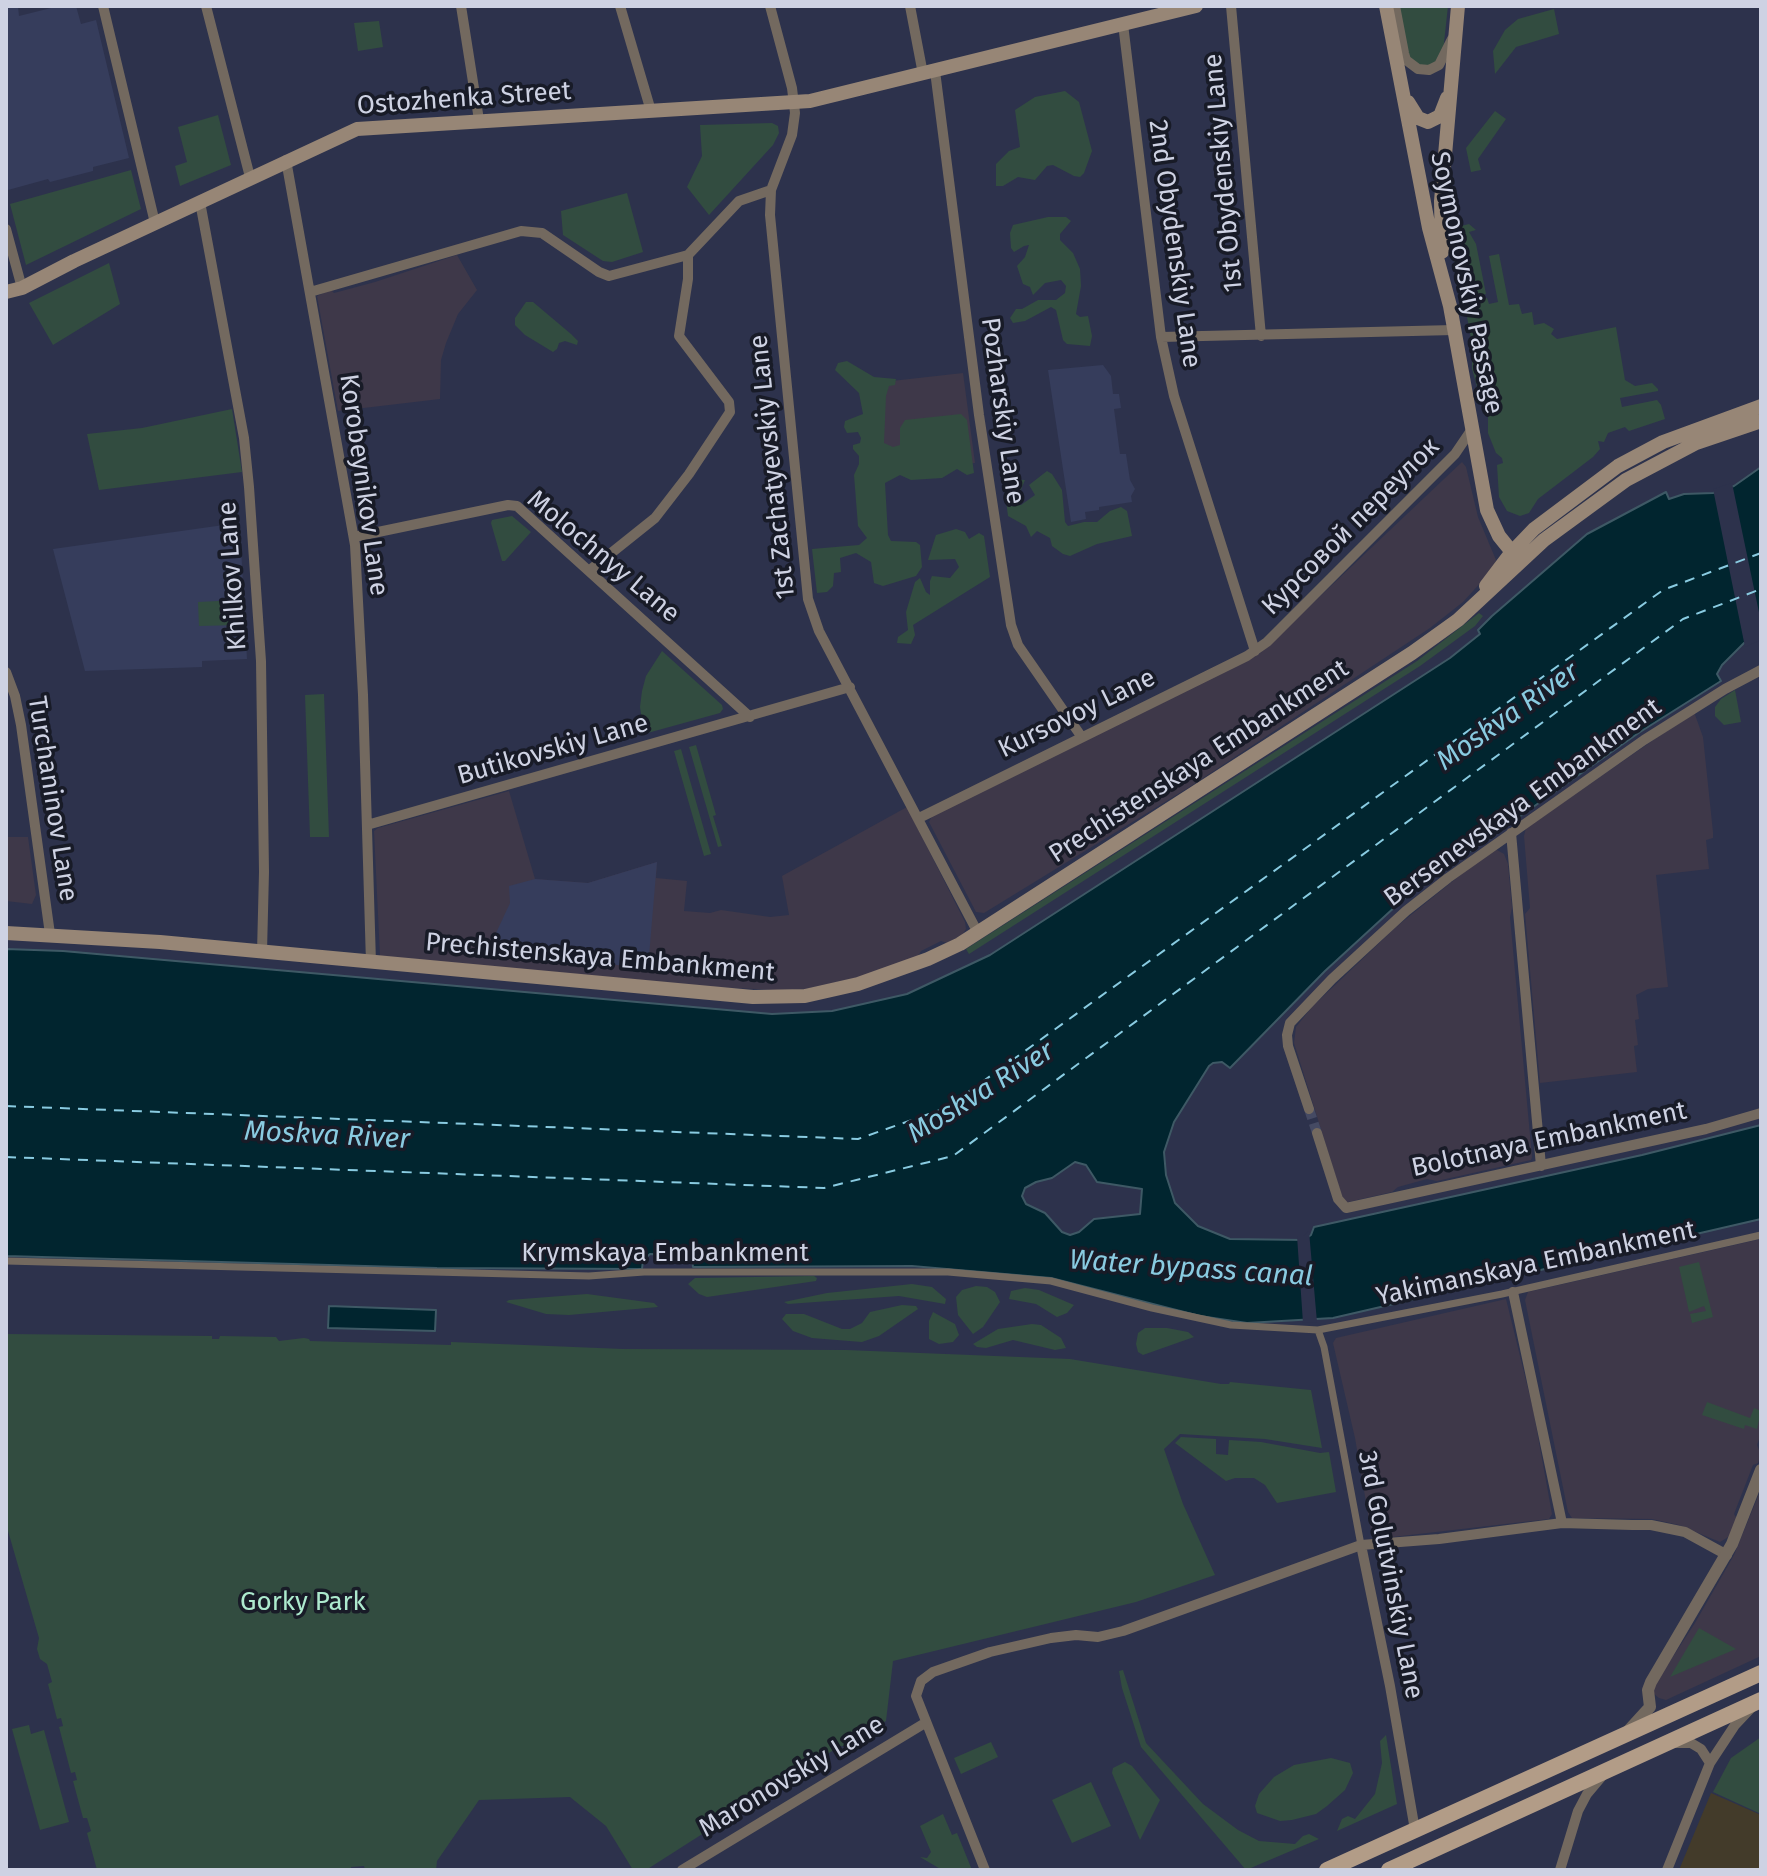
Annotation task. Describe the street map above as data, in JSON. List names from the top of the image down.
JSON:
{
  "streets": {
    "main road": ["Ostozhenka Street", "Soymonovskiy Passage", "Prechistenskaya Embankment"],
    "street": [
      "1st Obydenskiy Lane",
      "2nd Obydenskiy Lane",
      "Pozharskiy Lane",
      "1st Zachatyevskiy Lane",
      "Korobeynikov Lane",
      "Курсовой переулок",
      "Molochnyy Lane",
      "Khilkov Lane",
      "Kursovoy Lane",
      "Butikovskiy Lane",
      "Turchaninov Lane",
      "Bersenevskaya Embankment",
      "Bolotnaya Embankment",
      "Krymskaya Embankment",
      "Yakimanskaya Embankment",
      "3rd Golutvinskiy Lane",
      "Maronovskiy Lane"
    ]
  },
  "crossings": [
    ["Ostozhenka Street", "1st Zachatyevskiy Lane"],
    ["Ostozhenka Street", "Korobeynikov Lane"],
    ["Ostozhenka Street", "Khilkov Lane"],
    ["2nd Obydenskiy Lane", "Курсовой переулок"],
    ["2nd Obydenskiy Lane", "Kursovoy Lane"],
    ["Soymonovskiy Passage", "Курсовой переулок"],
    ["Soymonovskiy Passage", "Prechistenskaya Embankment"],
    ["Pozharskiy Lane", "Kursovoy Lane"],
    ["1st Zachatyevskiy Lane", "Kursovoy Lane"],
    ["1st Zachatyevskiy Lane", "Butikovskiy Lane"],
    ["1st Zachatyevskiy Lane", "Prechistenskaya Embankment"],
    ["Korobeynikov Lane", "Molochnyy Lane"],
    ["Korobeynikov Lane", "Butikovskiy Lane"],
    ["Korobeynikov Lane", "Prechistenskaya Embankment"],
    ["Курсовой переулок", "Kursovoy Lane"],
    ["Molochnyy Lane", "Butikovskiy Lane"],
    ["Khilkov Lane", "Prechistenskaya Embankment"],
    ["Prechistenskaya Embankment", "Turchaninov Lane"],
    ["Krymskaya Embankment", "Yakimanskaya Embankment"],
    ["Krymskaya Embankment", "3rd Golutvinskiy Lane"],
    ["Yakimanskaya Embankment", "3rd Golutvinskiy Lane"]
  ],
  "water": ["Moskva River", "Water bypass canal"],
  "parks": ["Gorky Park"]
}
